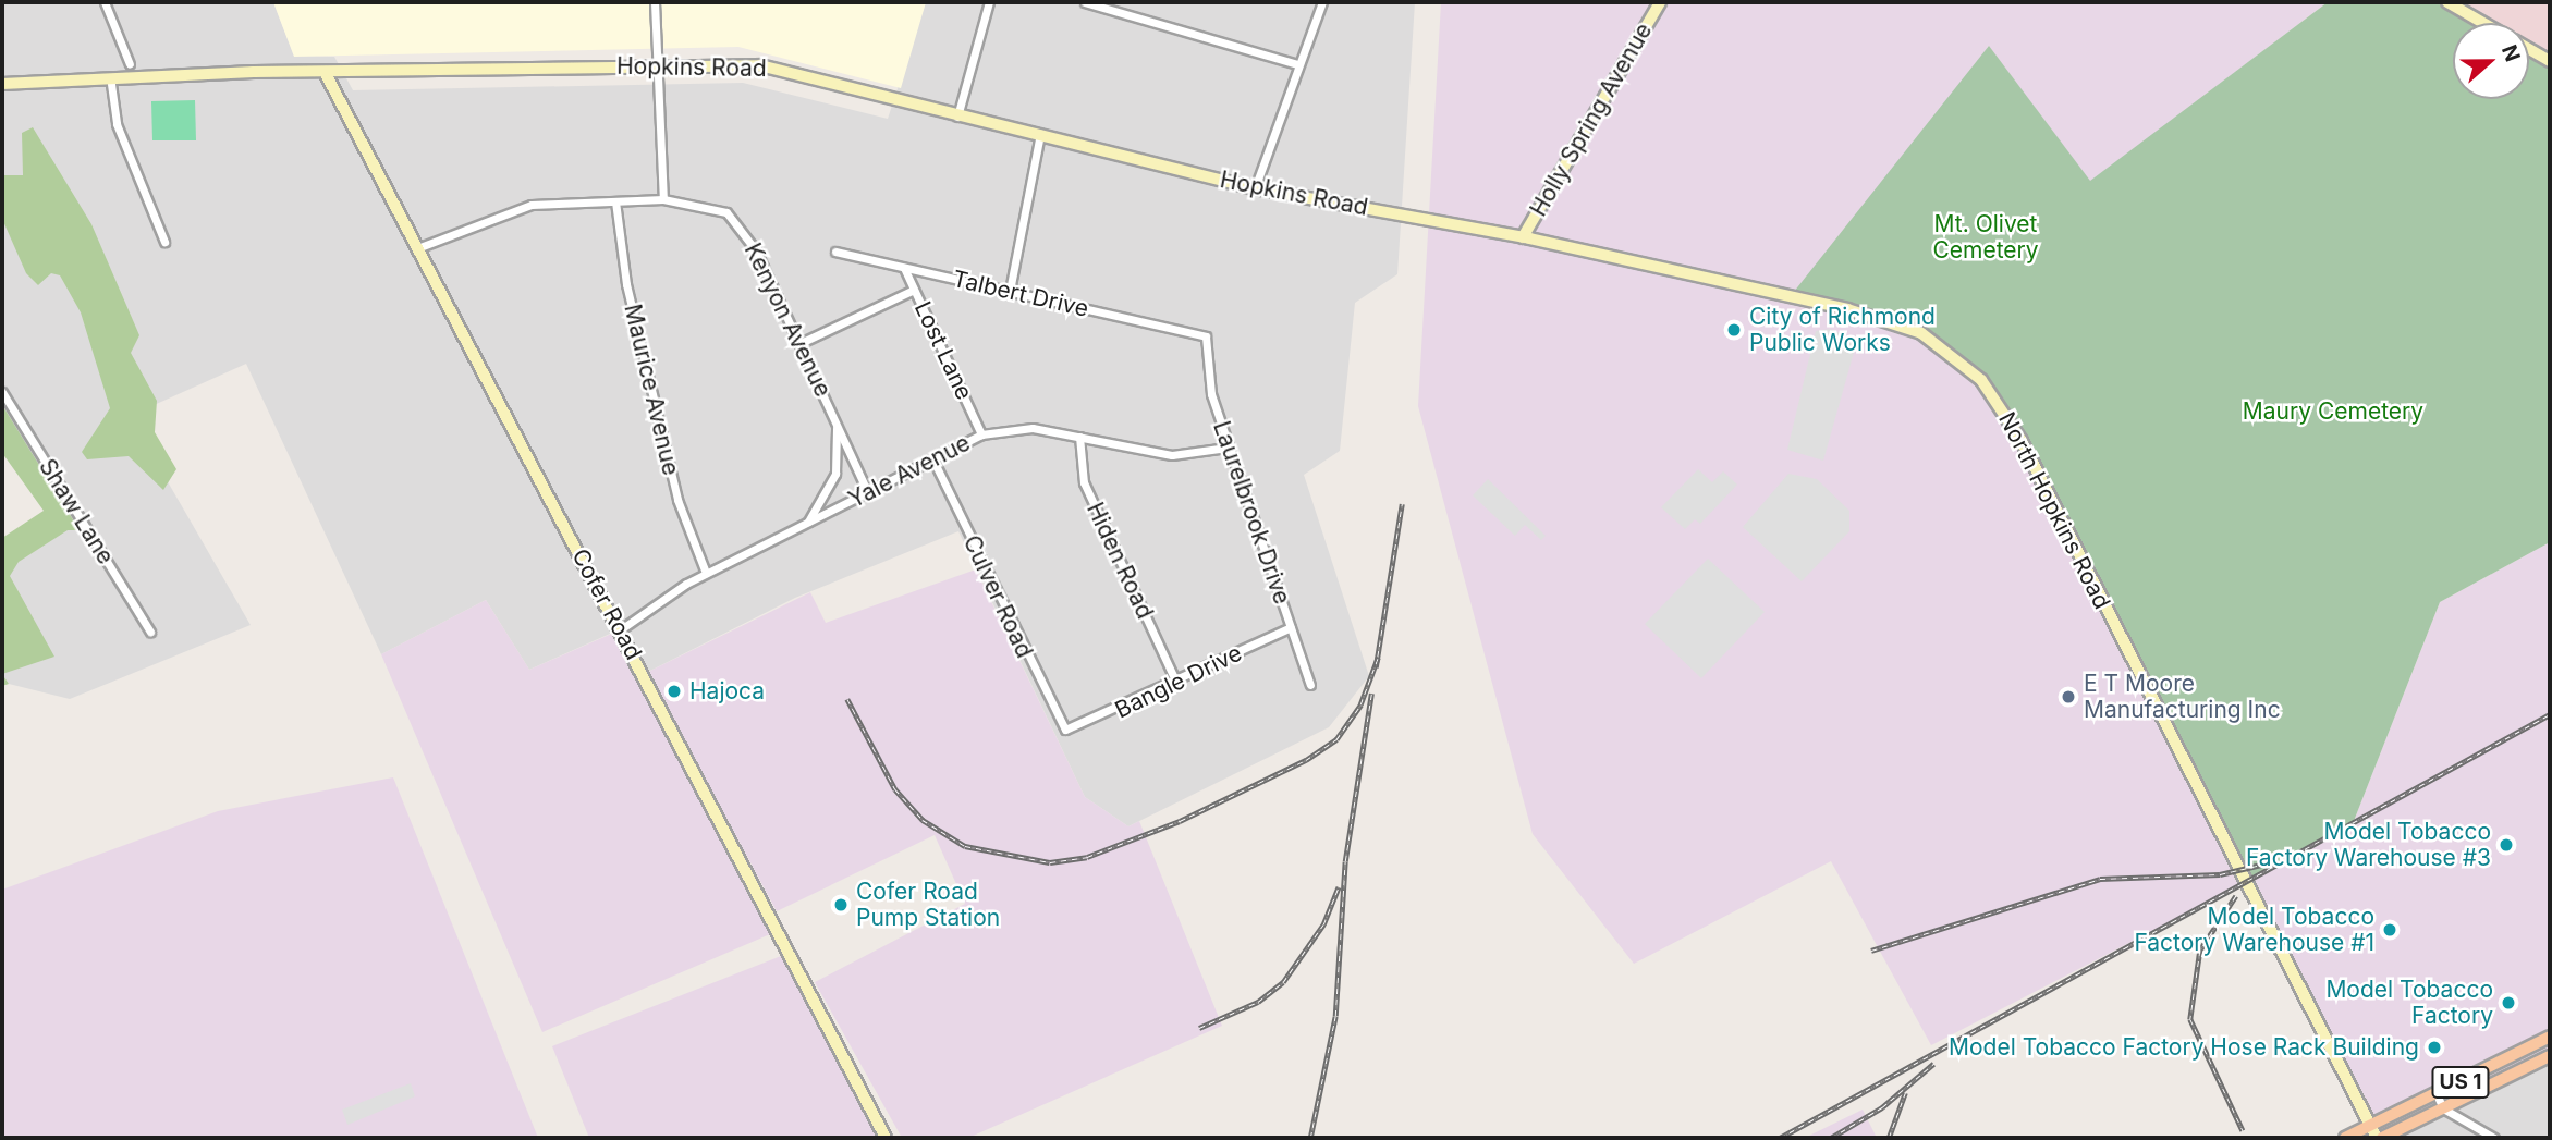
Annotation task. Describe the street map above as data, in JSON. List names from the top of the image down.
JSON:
{
  "streets": {
    "main road": [
      "Hopkins Road",
      "Holly Spring Avenue",
      "North Hopkins Road",
      "Cofer Road",
      "US 1"
    ],
    "street": [
      "Talbert Drive",
      "Kenyon Avenue",
      "Lost Lane",
      "Maurice Avenue",
      "Yale Avenue",
      "Shaw Lane",
      "Laurelbrook Drive",
      "Hiden Road",
      "Culver Road",
      "Bangle Drive"
    ]
  },
  "crossings": [
    ["Hopkins Road", "North Hopkins Road"],
    ["Hopkins Road", "Cofer Road"],
    ["Holly Spring Avenue", "North Hopkins Road"],
    ["Talbert Drive", "Lost Lane"],
    ["Talbert Drive", "Laurelbrook Drive"],
    ["Kenyon Avenue", "Maurice Avenue"],
    ["Kenyon Avenue", "Yale Avenue"],
    ["Kenyon Avenue", "Cofer Road"],
    ["Lost Lane", "Yale Avenue"],
    ["Maurice Avenue", "Yale Avenue"],
    ["Yale Avenue", "Laurelbrook Drive"],
    ["Yale Avenue", "Hiden Road"],
    ["Yale Avenue", "Culver Road"],
    ["Yale Avenue", "Cofer Road"],
    ["North Hopkins Road", "US 1"],
    ["Laurelbrook Drive", "Bangle Drive"],
    ["Hiden Road", "Bangle Drive"],
    ["Culver Road", "Bangle Drive"]
  ],
  "parks": ["Mt. Olivet Cemetery", "Maury Cemetery"],
  "places": [
    "City of Richmond Public Works",
    "Hajoca",
    "E T Moore Manufacturing Inc",
    "Model Tobacco Factory Warehouse #3",
    "Cofer Road Pump Station",
    "Model Tobacco Factory Warehouse #1",
    "Model Tobacco Factory",
    "Model Tobacco Factory Hose Rack Building"
  ],
  "north": "right"
}
